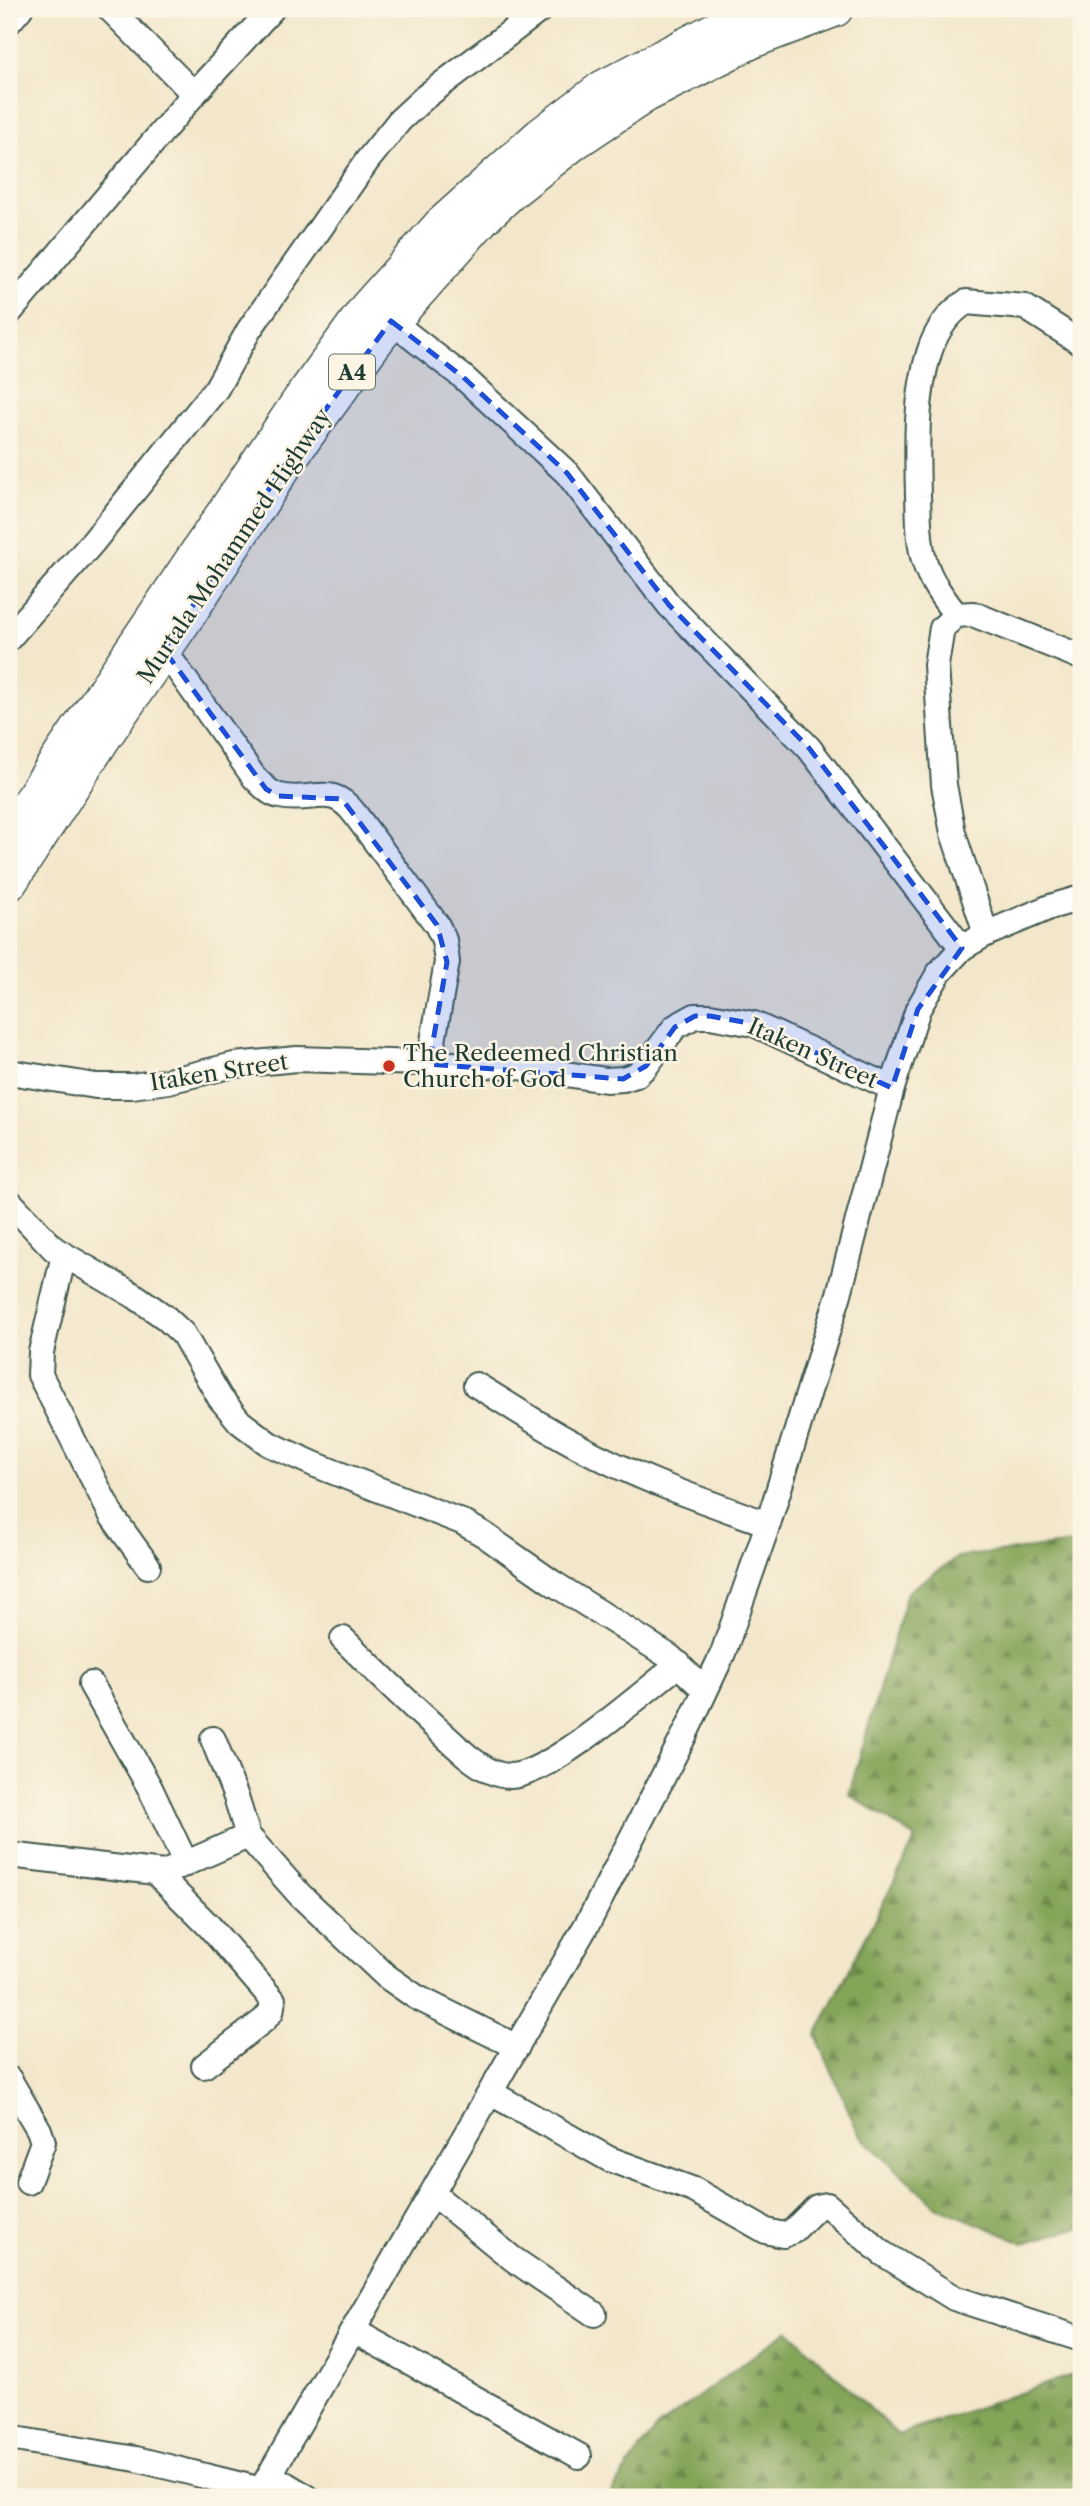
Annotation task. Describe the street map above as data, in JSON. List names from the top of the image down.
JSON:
{
  "streets": {
    "highway": ["A4", "Murtala Mohammed Highway"],
    "street": ["Itaken Street"]
  },
  "places": ["The Redeemed Christian Church of God"]
}
